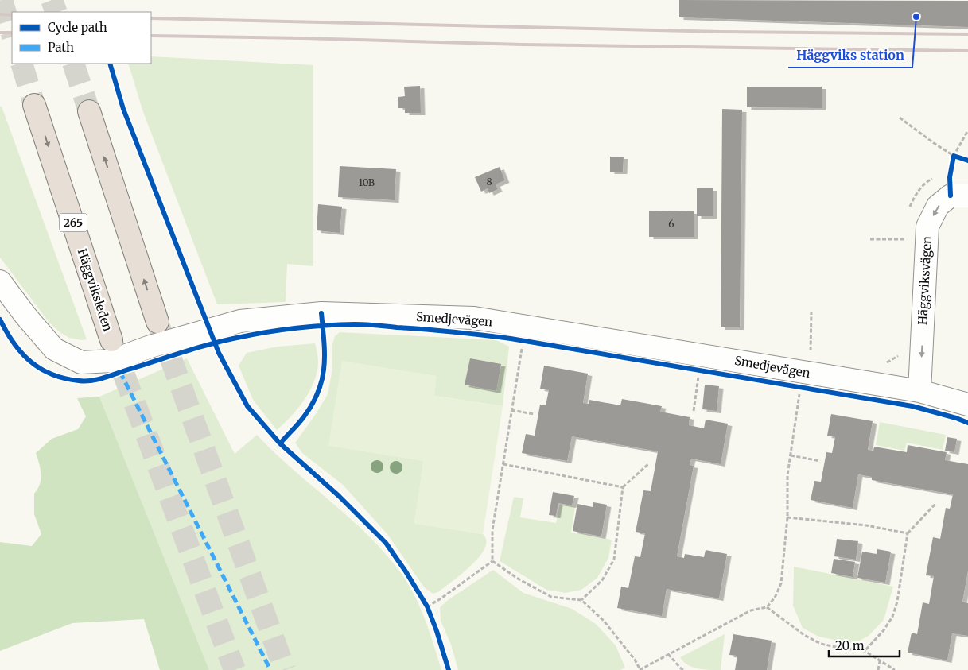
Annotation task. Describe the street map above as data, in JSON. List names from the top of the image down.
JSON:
{
  "streets": {
    "highway": ["265", "Häggviksleden"],
    "street": ["Häggviksvägen", "Smedjevägen"]
  },
  "crossings": [
    ["Häggviksvägen", "Smedjevägen"]
  ],
  "one_way": ["Häggviksvägen"],
  "places": ["Häggviks station"],
  "house_numbers": ["8", "10B", "6"],
  "legend": ["Cycle path", "Path"],
  "scale_bar": "20 m"
}
